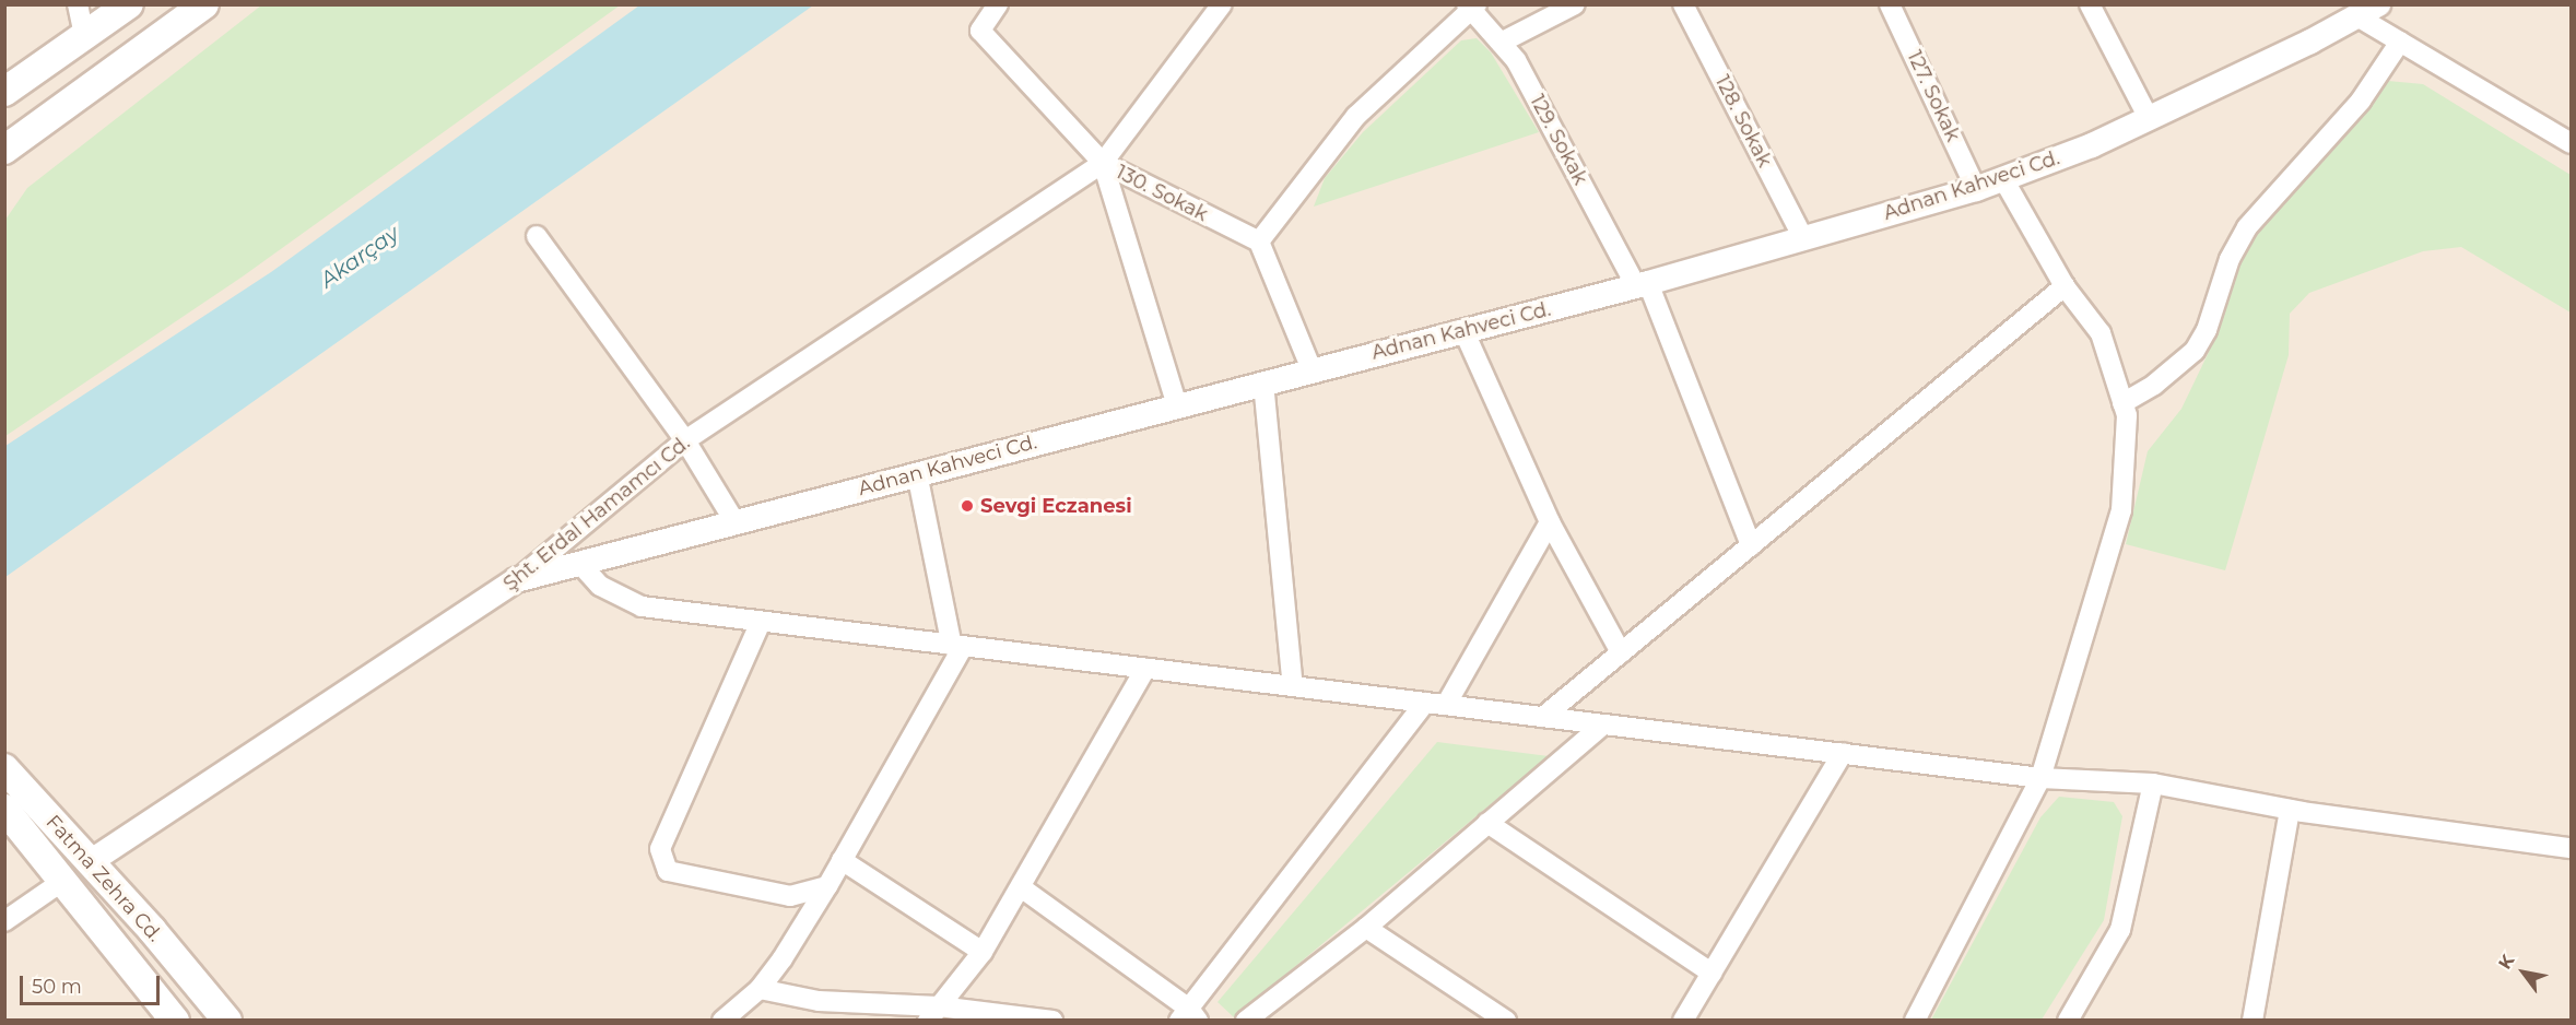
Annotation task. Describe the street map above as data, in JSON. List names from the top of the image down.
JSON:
{
  "streets": {
    "main road": ["Fatma Zehra Cd."],
    "street": [
      "127. Sokak",
      "128. Sokak",
      "129. Sokak",
      "Adnan Kahveci Cd.",
      "130. Sokak",
      "Şht. Erdal Hamamcı Cd."
    ]
  },
  "crossings": [
    ["127. Sokak", "Adnan Kahveci Cd."],
    ["128. Sokak", "Adnan Kahveci Cd."],
    ["129. Sokak", "Adnan Kahveci Cd."],
    ["Adnan Kahveci Cd.", "Şht. Erdal Hamamcı Cd."],
    ["130. Sokak", "Şht. Erdal Hamamcı Cd."],
    ["Şht. Erdal Hamamcı Cd.", "Fatma Zehra Cd."]
  ],
  "water": ["Akarçay"],
  "places": ["Sevgi Eczanesi"],
  "scale_bar": "50 m",
  "north": "top left"
}
